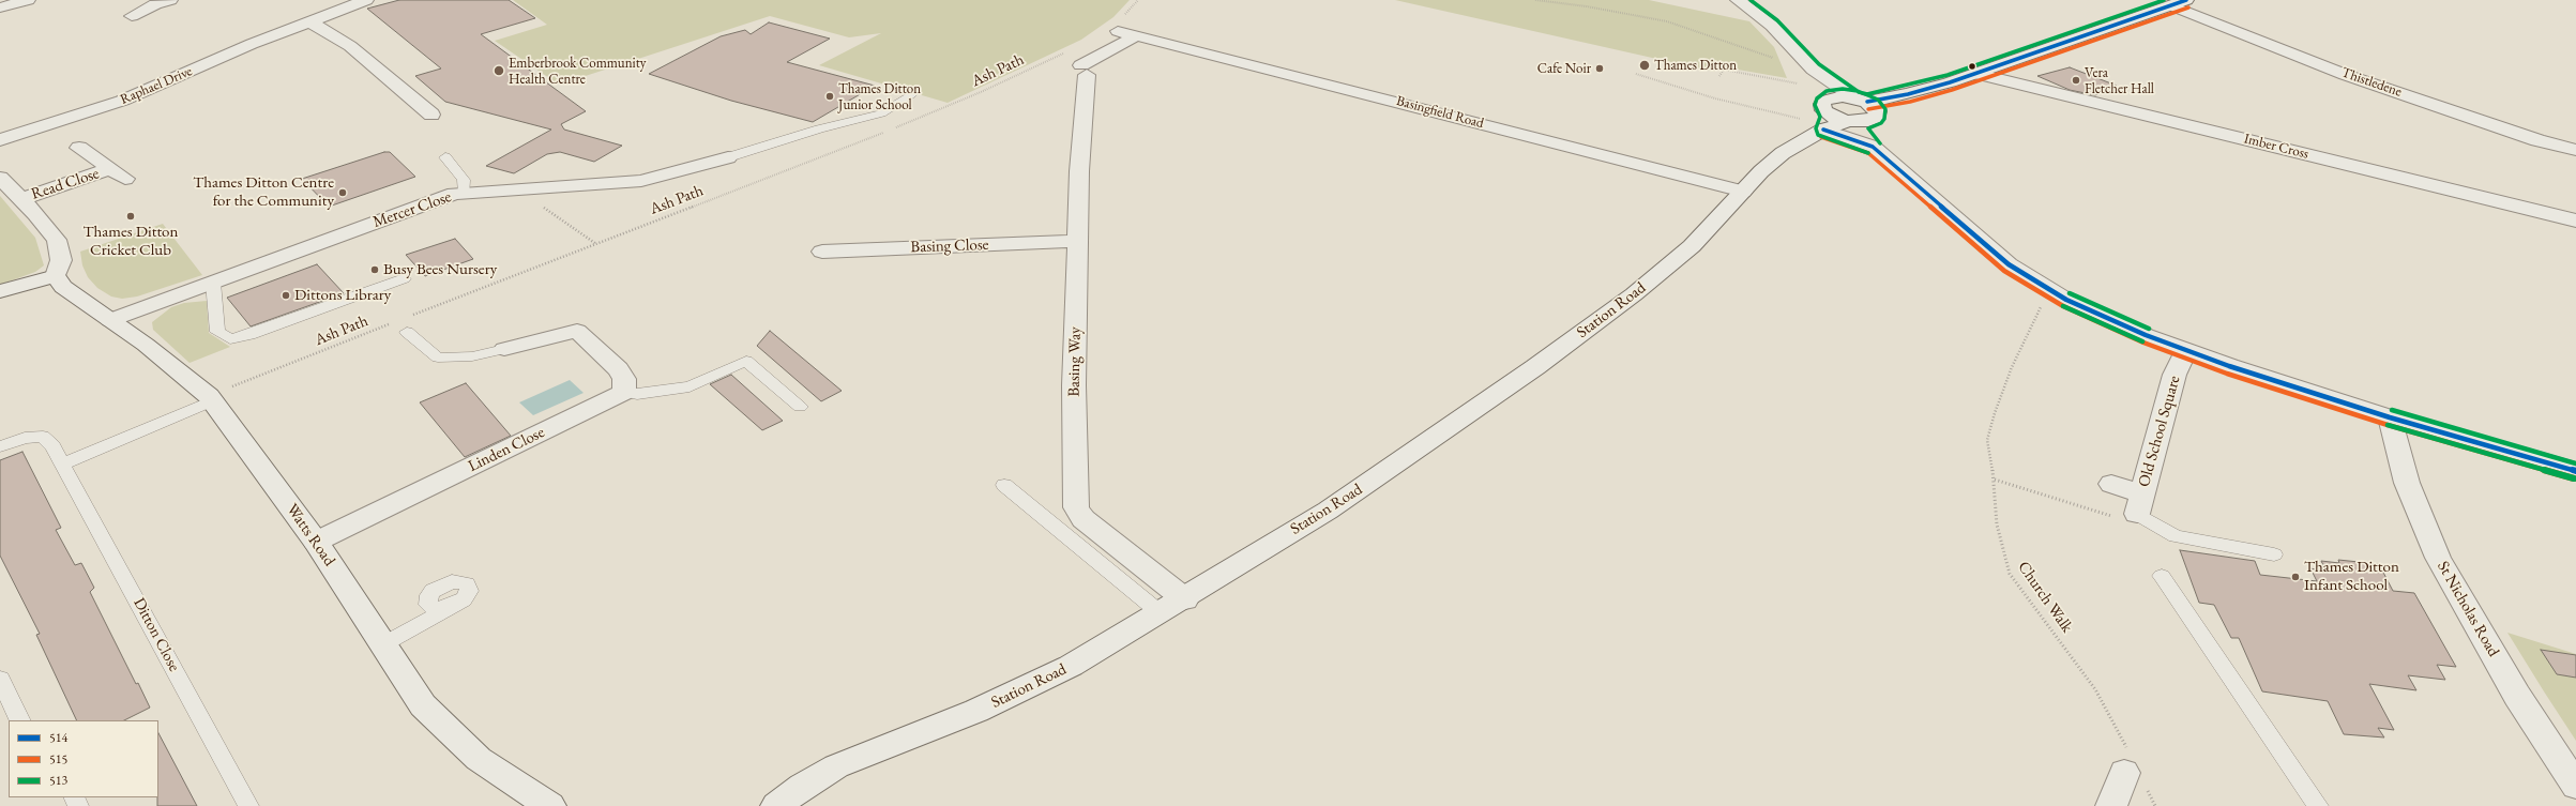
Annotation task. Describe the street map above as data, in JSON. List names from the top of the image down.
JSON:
{
  "streets": {
    "street": [
      "Thistledene",
      "Raphael Drive",
      "Basingfield Road",
      "Imber Cross",
      "Read Close",
      "Mercer Close",
      "Basing Close",
      "Station Road",
      "Basing Way",
      "Old School Square",
      "Linden Close",
      "Watts Road",
      "St Nicholas Road"
    ],
    "lane": ["Ditton Close"],
    "path": ["Ash Path", "Church Walk"]
  },
  "crossings": [
    ["Ash Path", "Watts Road"],
    ["Basingfield Road", "Station Road"],
    ["Basingfield Road", "Basing Way"],
    ["Mercer Close", "Watts Road"],
    ["Basing Close", "Basing Way"],
    ["Station Road", "Basing Way"],
    ["Linden Close", "Watts Road"]
  ],
  "places": [
    "Thames Ditton",
    "Cafe Noir",
    "Emberbrook Community Health Centre",
    "Vera Fletcher Hall",
    "Thames Ditton Junior School",
    "Thames Ditton Centre for the Community",
    "Thames Ditton Cricket Club",
    "Busy Bees Nursery",
    "Dittons Library",
    "Thames Ditton Infant School"
  ],
  "lines": ["transit line 514", "transit line 513", "transit line 515"],
  "legend": ["514", "515", "513"]
}
